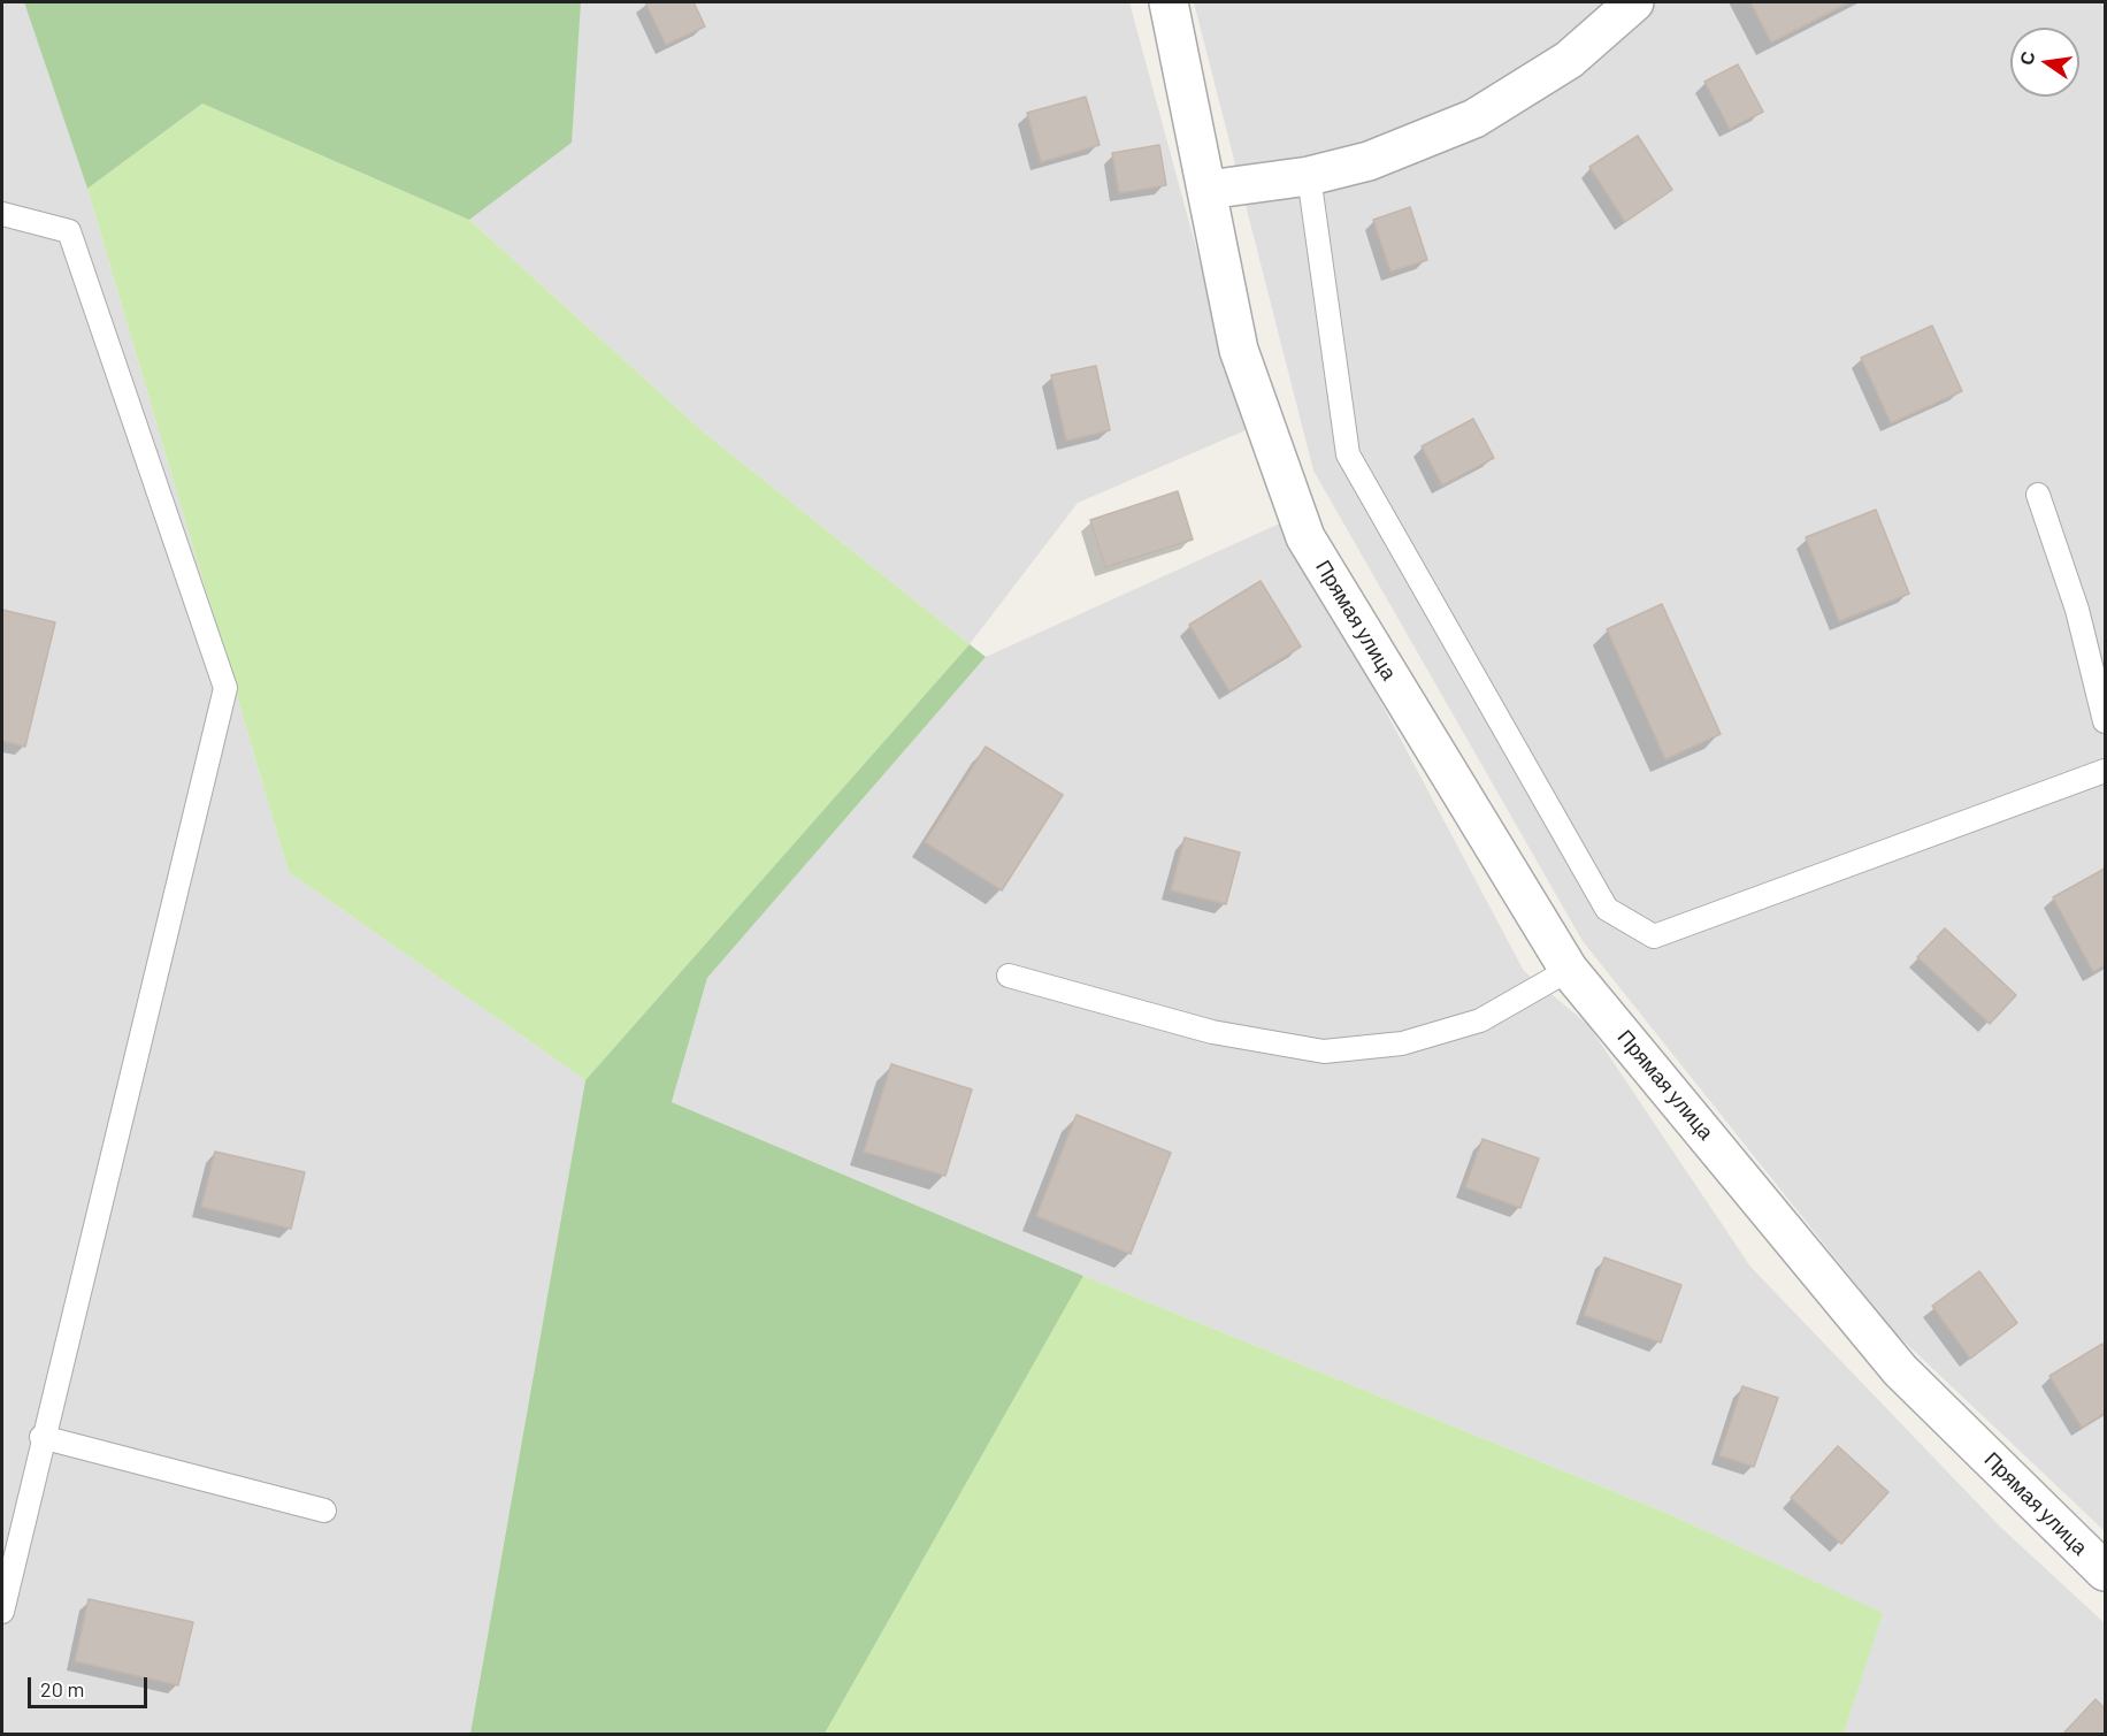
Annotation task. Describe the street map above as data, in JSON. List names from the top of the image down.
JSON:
{
  "streets": {
    "street": ["Прямая улица"]
  },
  "scale_bar": "20 m",
  "north": "left"
}
